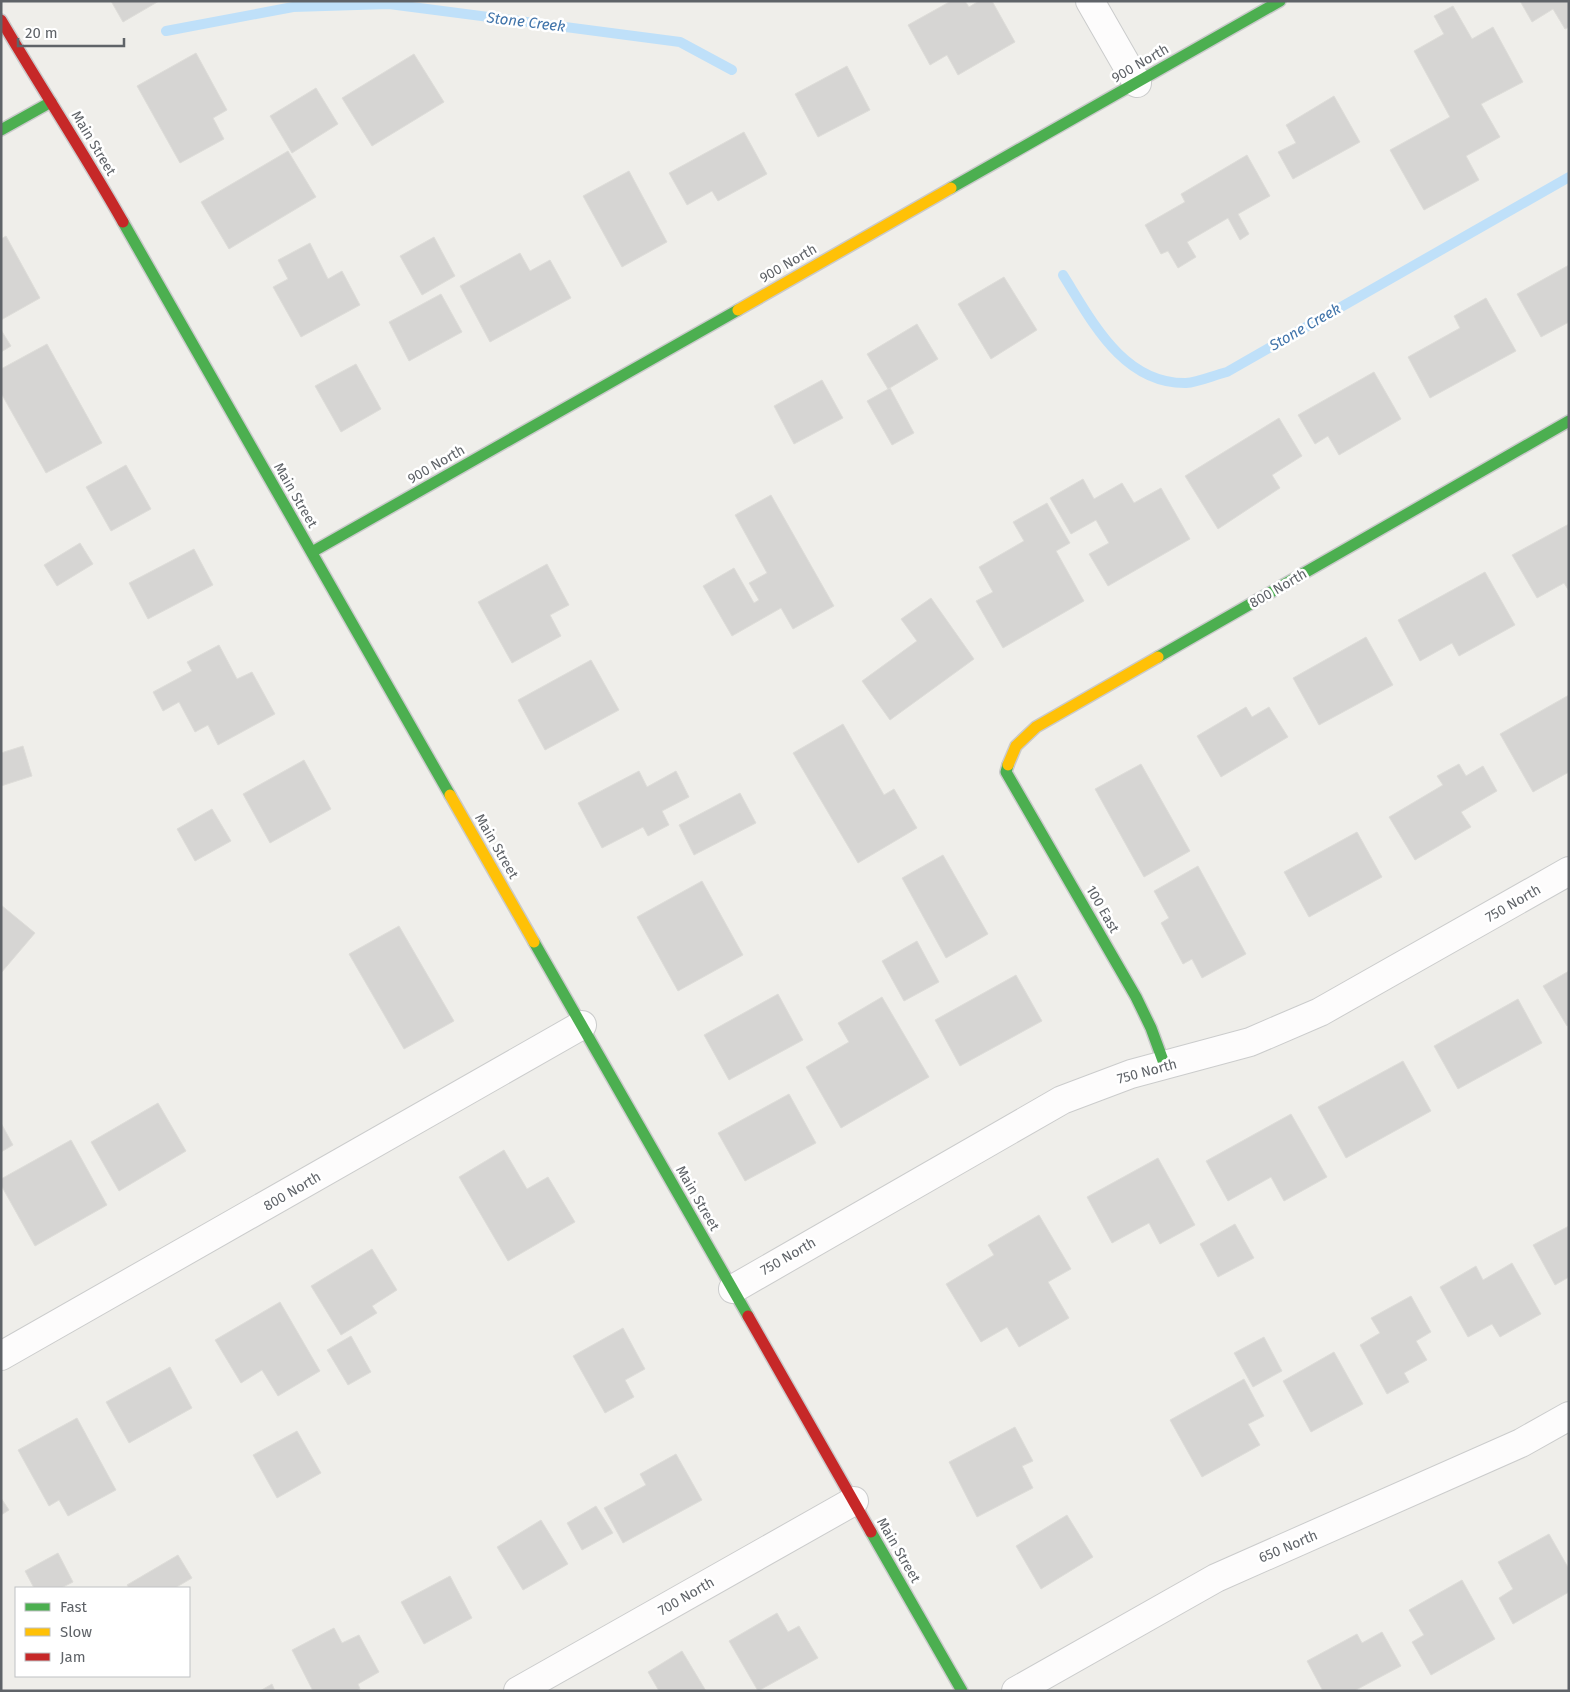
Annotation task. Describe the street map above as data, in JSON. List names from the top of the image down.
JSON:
{
  "streets": {
    "street": [
      "900 North",
      "Main Street",
      "800 North",
      "750 North",
      "100 East",
      "650 North",
      "700 North"
    ]
  },
  "crossings": [
    ["900 North", "Main Street"],
    ["Main Street", "800 North"],
    ["Main Street", "750 North"],
    ["Main Street", "700 North"],
    ["800 North", "100 East"],
    ["750 North", "100 East"]
  ],
  "water": ["Stone Creek"],
  "legend": ["Fast", "Slow", "Jam"],
  "scale_bar": "20 m"
}
